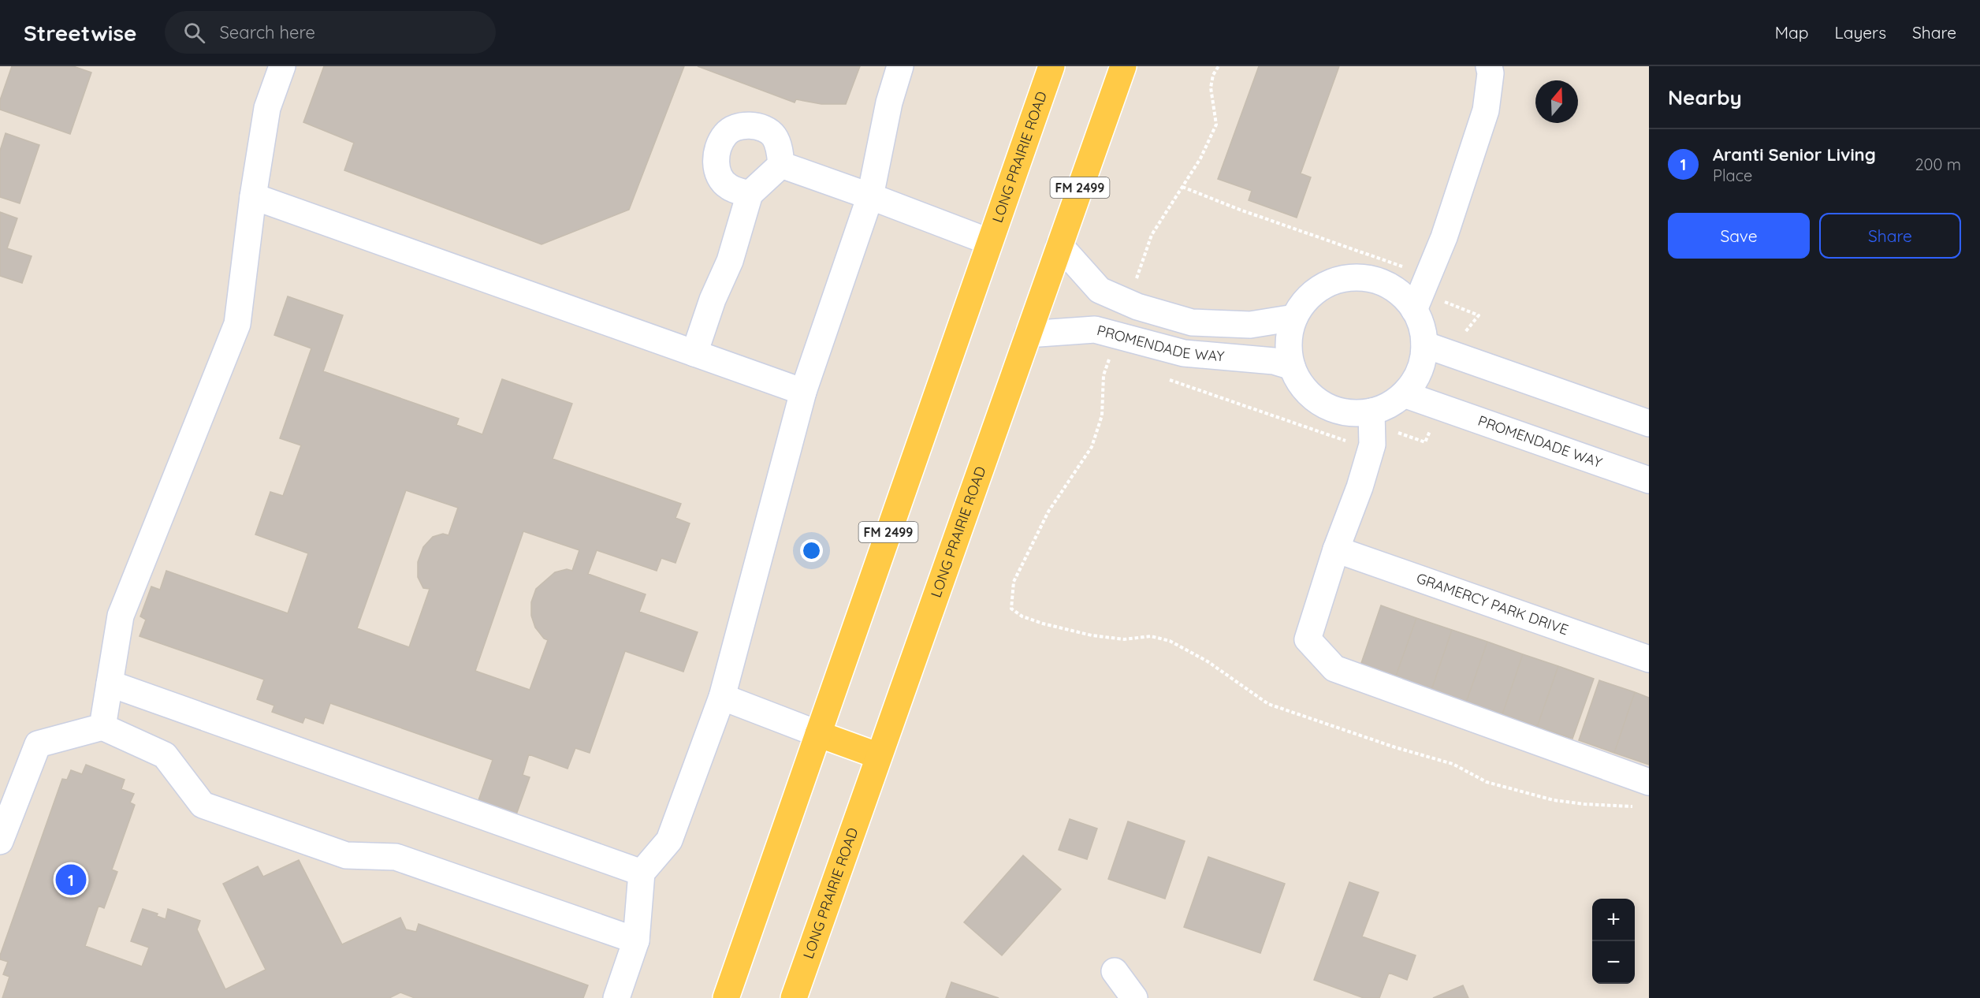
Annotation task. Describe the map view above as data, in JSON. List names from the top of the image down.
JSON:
{
  "streets": {
    "main road": ["LONG PRAIRIE ROAD", "FM 2499"],
    "street": ["PROMENDADE WAY", "GRAMERCY PARK DRIVE"]
  },
  "crossings": [
    ["LONG PRAIRIE ROAD", "PROMENDADE WAY"]
  ],
  "north": "top",
  "page": {
    "header": "Streetwise",
    "search": "Search here",
    "nav": ["Map", "Layers", "Share"],
    "heading": "Nearby",
    "list": [
      {
        "mark": "1",
        "name": "Aranti Senior Living",
        "note": "Place",
        "value": "200 m"
      }
    ],
    "buttons": ["Save", "Share"],
    "pins": "1",
    "map_buttons": ["+", "−"]
  }
}
